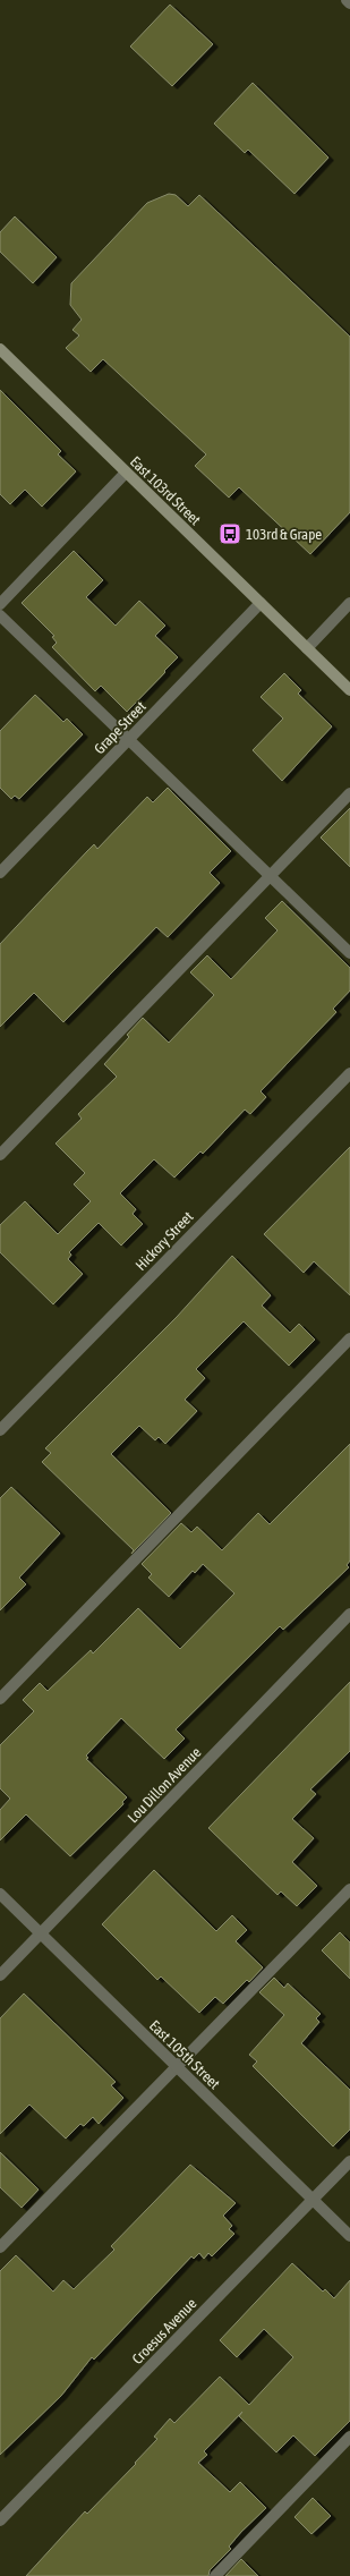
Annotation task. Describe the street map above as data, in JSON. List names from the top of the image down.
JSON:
{
  "streets": {
    "street": [
      "East 103rd Street",
      "Grape Street",
      "Hickory Street",
      "Lou Dillon Avenue",
      "East 105th Street",
      "Croesus Avenue"
    ]
  },
  "crossings": [
    ["East 103rd Street", "Grape Street"],
    ["Lou Dillon Avenue", "East 105th Street"],
    ["East 105th Street", "Croesus Avenue"]
  ],
  "places": {
    "bus stop": ["103rd & Grape"]
  }
}
